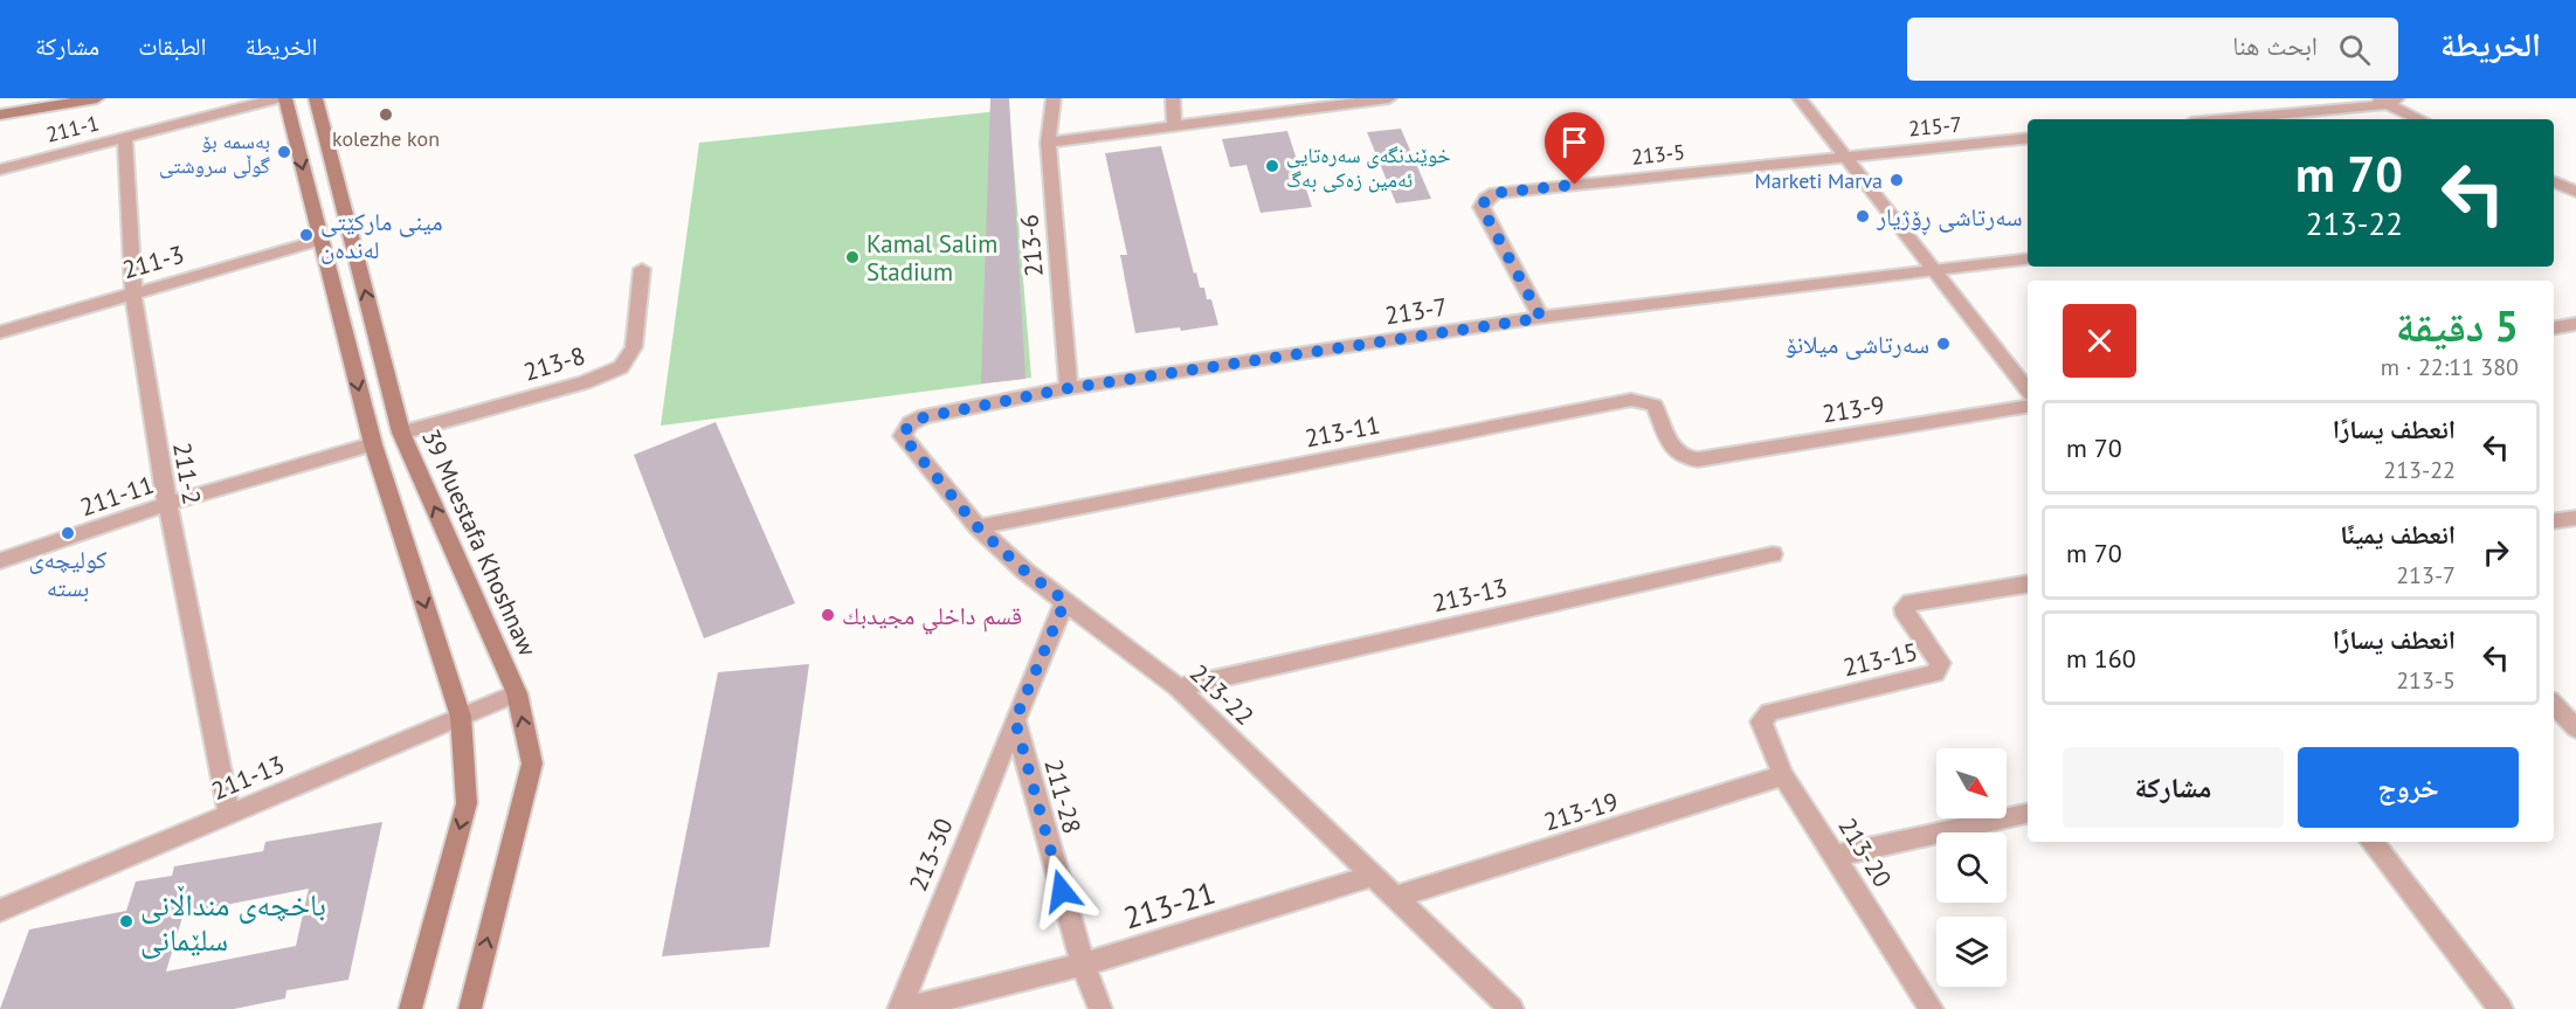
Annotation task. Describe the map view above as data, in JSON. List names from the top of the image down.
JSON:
{
  "streets": {
    "main road": ["39 Muestafa Khoshnaw"],
    "street": [
      "215-7",
      "211-1",
      "213-5",
      "213-6",
      "211-3",
      "213-7",
      "213-8",
      "213-9",
      "213-11",
      "211-2",
      "211-11",
      "213-13",
      "213-15",
      "213-22",
      "211-13",
      "211-28",
      "213-19",
      "213-20",
      "213-30",
      "213-21"
    ]
  },
  "crossings": [
    ["215-7", "213-5"],
    ["211-1", "211-2"],
    ["213-5", "213-7"],
    ["213-6", "213-7"],
    ["211-3", "211-2"],
    ["213-7", "213-22"],
    ["213-8", "39 Muestafa Khoshnaw"],
    ["213-9", "213-11"],
    ["213-11", "213-22"],
    ["211-2", "211-11"],
    ["211-2", "211-13"],
    ["39 Muestafa Khoshnaw", "211-13"],
    ["213-13", "213-22"],
    ["213-15", "213-20"],
    ["213-22", "213-19"],
    ["213-22", "213-21"],
    ["211-28", "213-30"],
    ["211-28", "213-21"],
    ["213-19", "213-20"],
    ["213-30", "213-21"]
  ],
  "places": [
    "kolezhe kon",
    "بە‌سمە‌ بۆ گوڵی سروشتی",
    "خوێندنگەی سەرەتایی ئەمین زەکی بەگ",
    "Marketi Marva",
    "سەرتاشی ڕۆژیار",
    "مینی ماركێتی لە‌ندە‌ن",
    "Kamal Salim Stadium",
    "سەرتاشی میلانۆ",
    "كولیچە‌ی بستە",
    "قسم داخلي مجيدبك",
    "باخچەی منداڵانی سلێمانی"
  ],
  "north": "bottom right",
  "page": {
    "header": "الخريطة",
    "search": "ابحث هنا",
    "nav": ["الخريطة", "الطبقات", "مشاركة"],
    "turn": ["70 m", "213-22"],
    "heading": ["5 دقيقة", "380 m · 22:11"],
    "list": [
      {
        "name": "انعطف يسارًا",
        "note": "213-22",
        "value": "70 m"
      },
      {
        "name": "انعطف يمينًا",
        "note": "213-7",
        "value": "70 m"
      },
      {
        "name": "انعطف يسارًا",
        "note": "213-5",
        "value": "160 m"
      }
    ],
    "buttons": ["خروج", "مشاركة"]
  }
}
